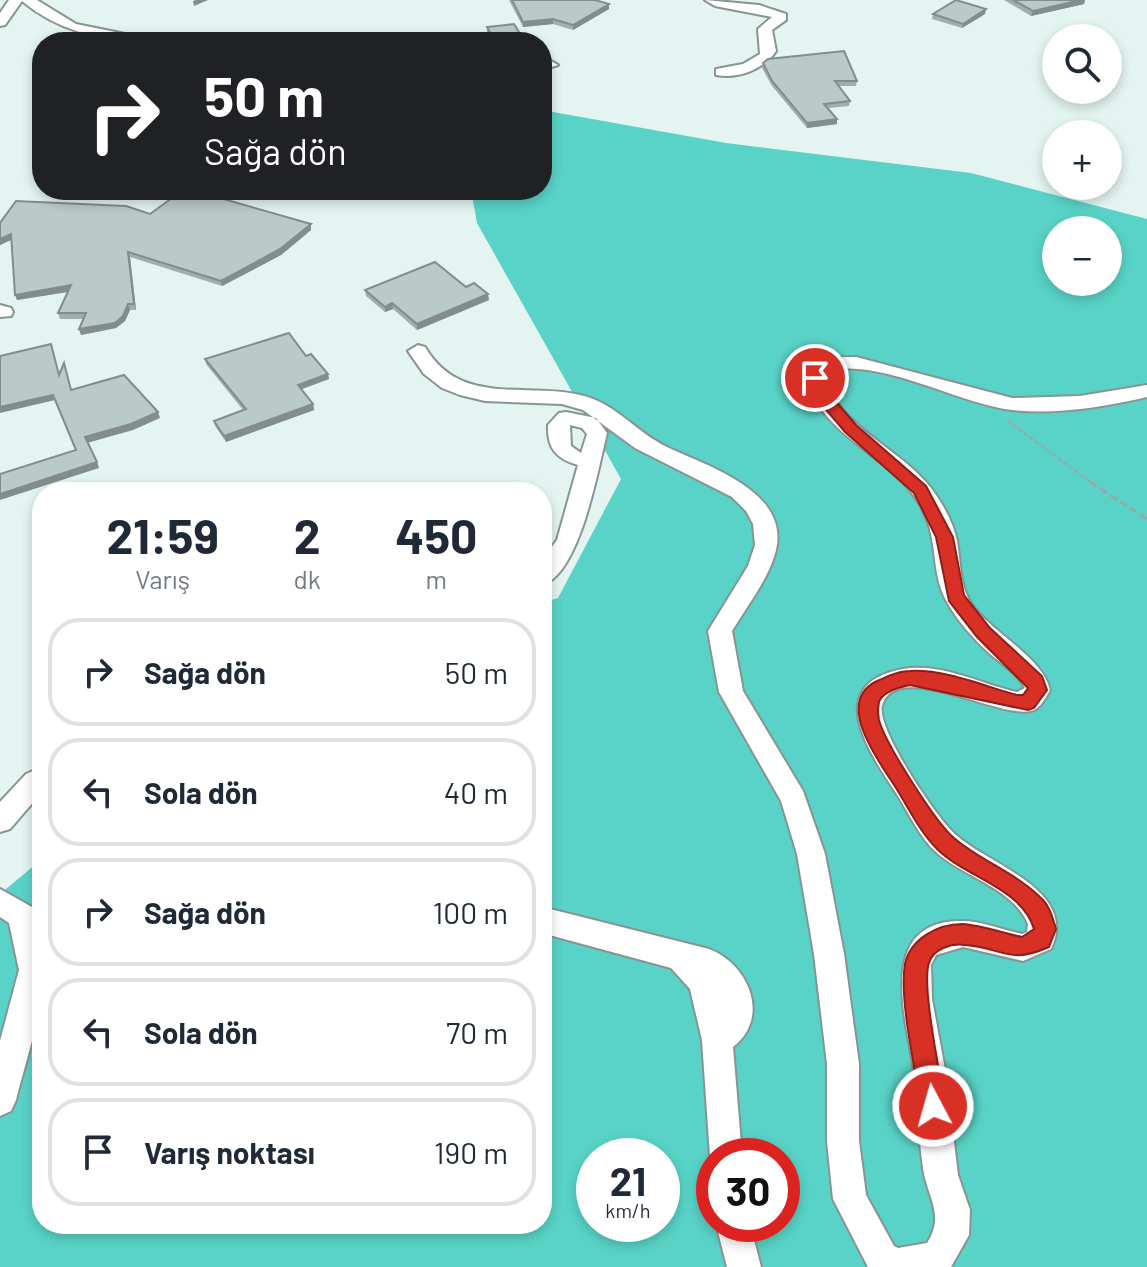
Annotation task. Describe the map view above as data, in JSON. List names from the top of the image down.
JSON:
{
  "page": {
    "map_buttons": ["+", "−"],
    "turn": ["50 m", "Sağa dön"],
    "eta": [
      "21:59",
      "Varış",
      "2",
      "dk",
      "450",
      "m"
    ],
    "list": [
      {
        "name": "Sağa dön",
        "value": "50 m"
      },
      {
        "name": "Sola dön",
        "value": "40 m"
      },
      {
        "name": "Sağa dön",
        "value": "100 m"
      },
      {
        "name": "Sola dön",
        "value": "70 m"
      },
      {
        "name": "Varış noktası",
        "value": "190 m"
      }
    ],
    "speed": "21 km/h",
    "limit": "30"
  }
}
